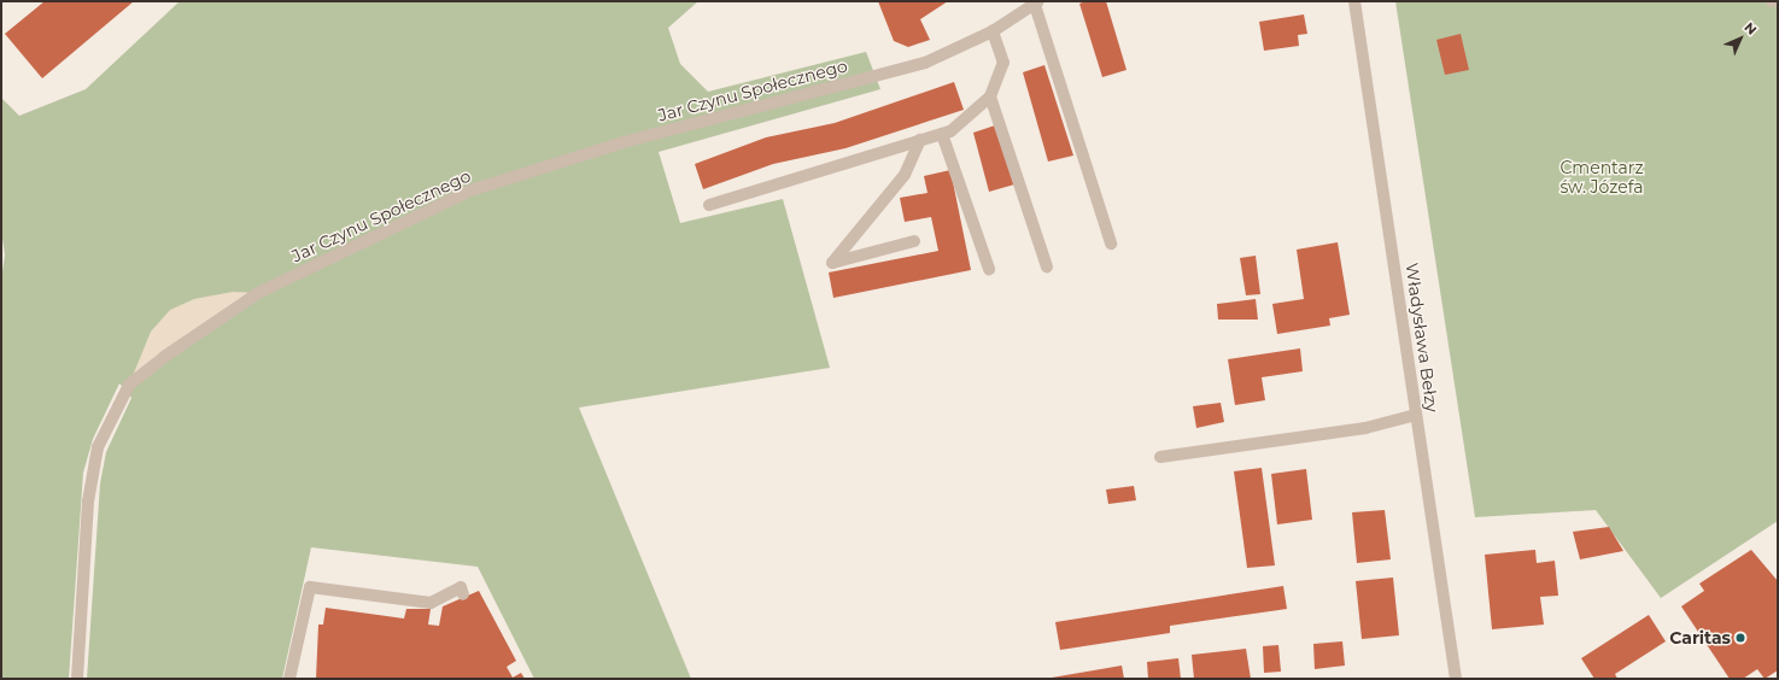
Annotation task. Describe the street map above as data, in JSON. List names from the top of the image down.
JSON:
{
  "streets": {
    "street": ["Jar Czynu Społecznego", "Władysława Bełzy"]
  },
  "parks": ["Cmentarz św. Józefa"],
  "places": ["Caritas"],
  "north": "top right"
}
